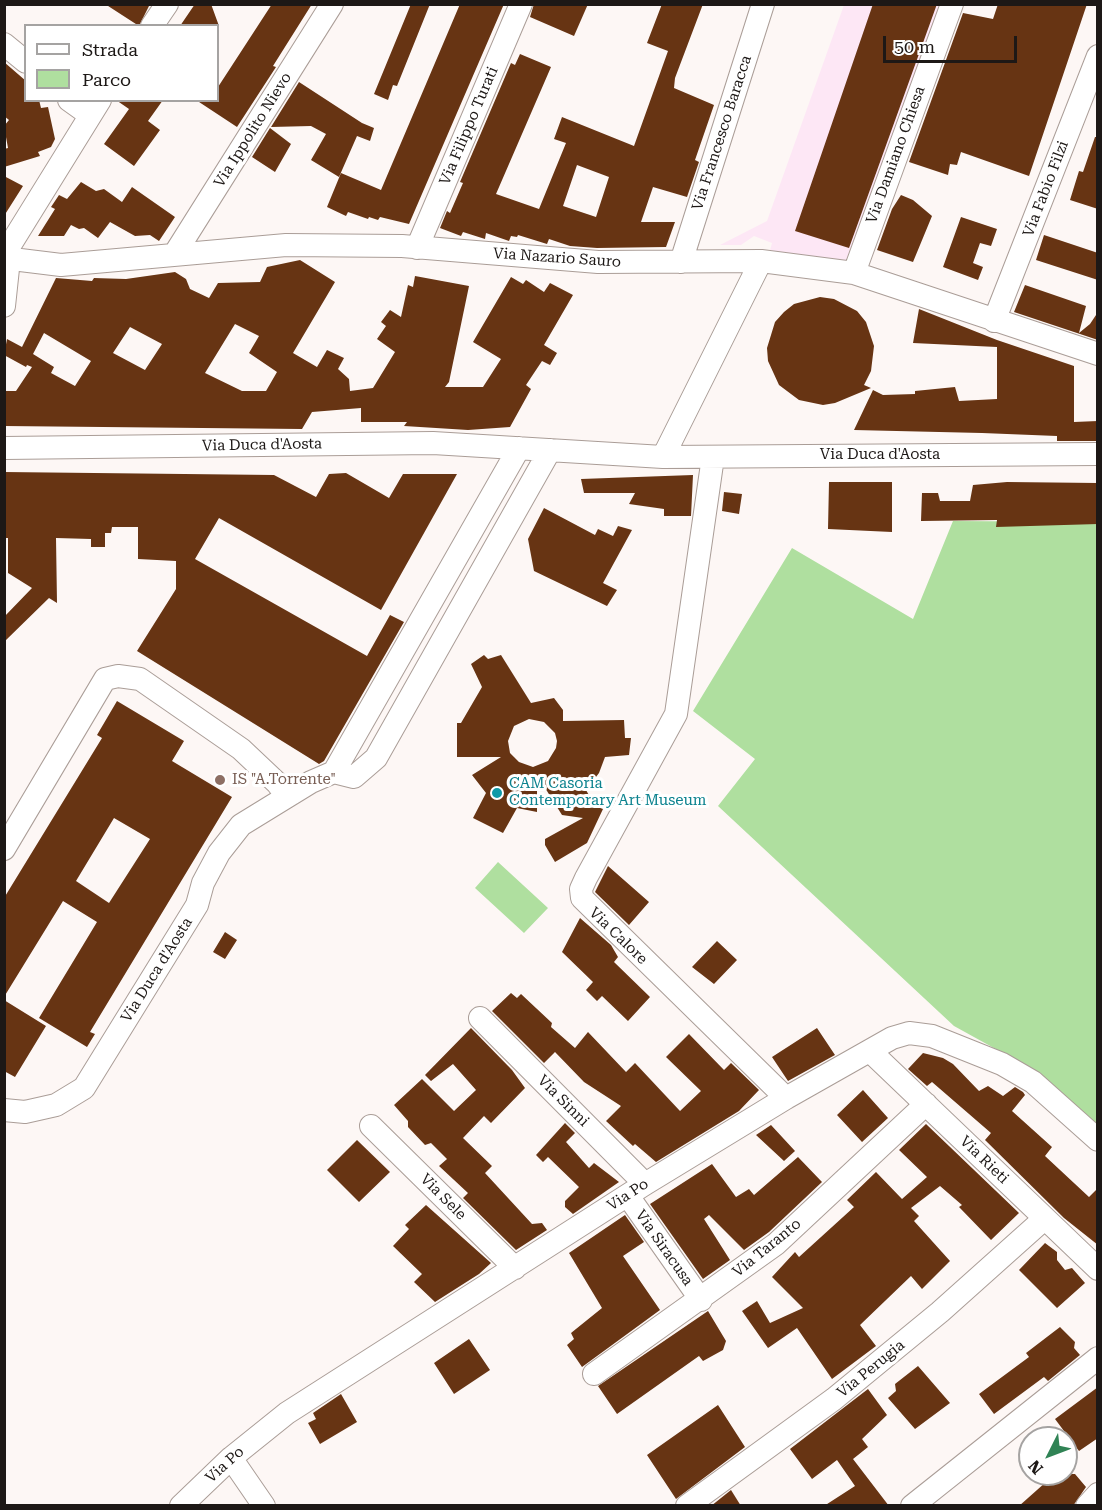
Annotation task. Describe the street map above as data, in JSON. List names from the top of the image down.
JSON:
{
  "streets": {
    "street": [
      "Via Filippo Turati",
      "Via Ippolito Nievo",
      "Via Francesco Baracca",
      "Via Damiano Chiesa",
      "Via Fabio Filzi",
      "Via Nazario Sauro",
      "Via Duca d'Aosta",
      "Via Calore",
      "Via Sinni",
      "Via Rieti",
      "Via Po",
      "Via Sele",
      "Via Siracusa",
      "Via Taranto",
      "Via Perugia"
    ]
  },
  "crossings": [
    ["Via Filippo Turati", "Via Nazario Sauro"],
    ["Via Ippolito Nievo", "Via Nazario Sauro"],
    ["Via Francesco Baracca", "Via Nazario Sauro"],
    ["Via Damiano Chiesa", "Via Nazario Sauro"],
    ["Via Fabio Filzi", "Via Nazario Sauro"],
    ["Via Duca d'Aosta", "Via Calore"],
    ["Via Calore", "Via Po"],
    ["Via Sinni", "Via Po"],
    ["Via Sinni", "Via Siracusa"],
    ["Via Rieti", "Via Po"],
    ["Via Rieti", "Via Taranto"],
    ["Via Rieti", "Via Perugia"],
    ["Via Po", "Via Sele"],
    ["Via Po", "Via Siracusa"],
    ["Via Siracusa", "Via Taranto"]
  ],
  "places": ["IS \"A.Torrente\"", "CAM Casoria Contemporary Art Museum"],
  "legend": ["Strada", "Parco"],
  "scale_bar": "50 m",
  "north": "bottom left"
}
